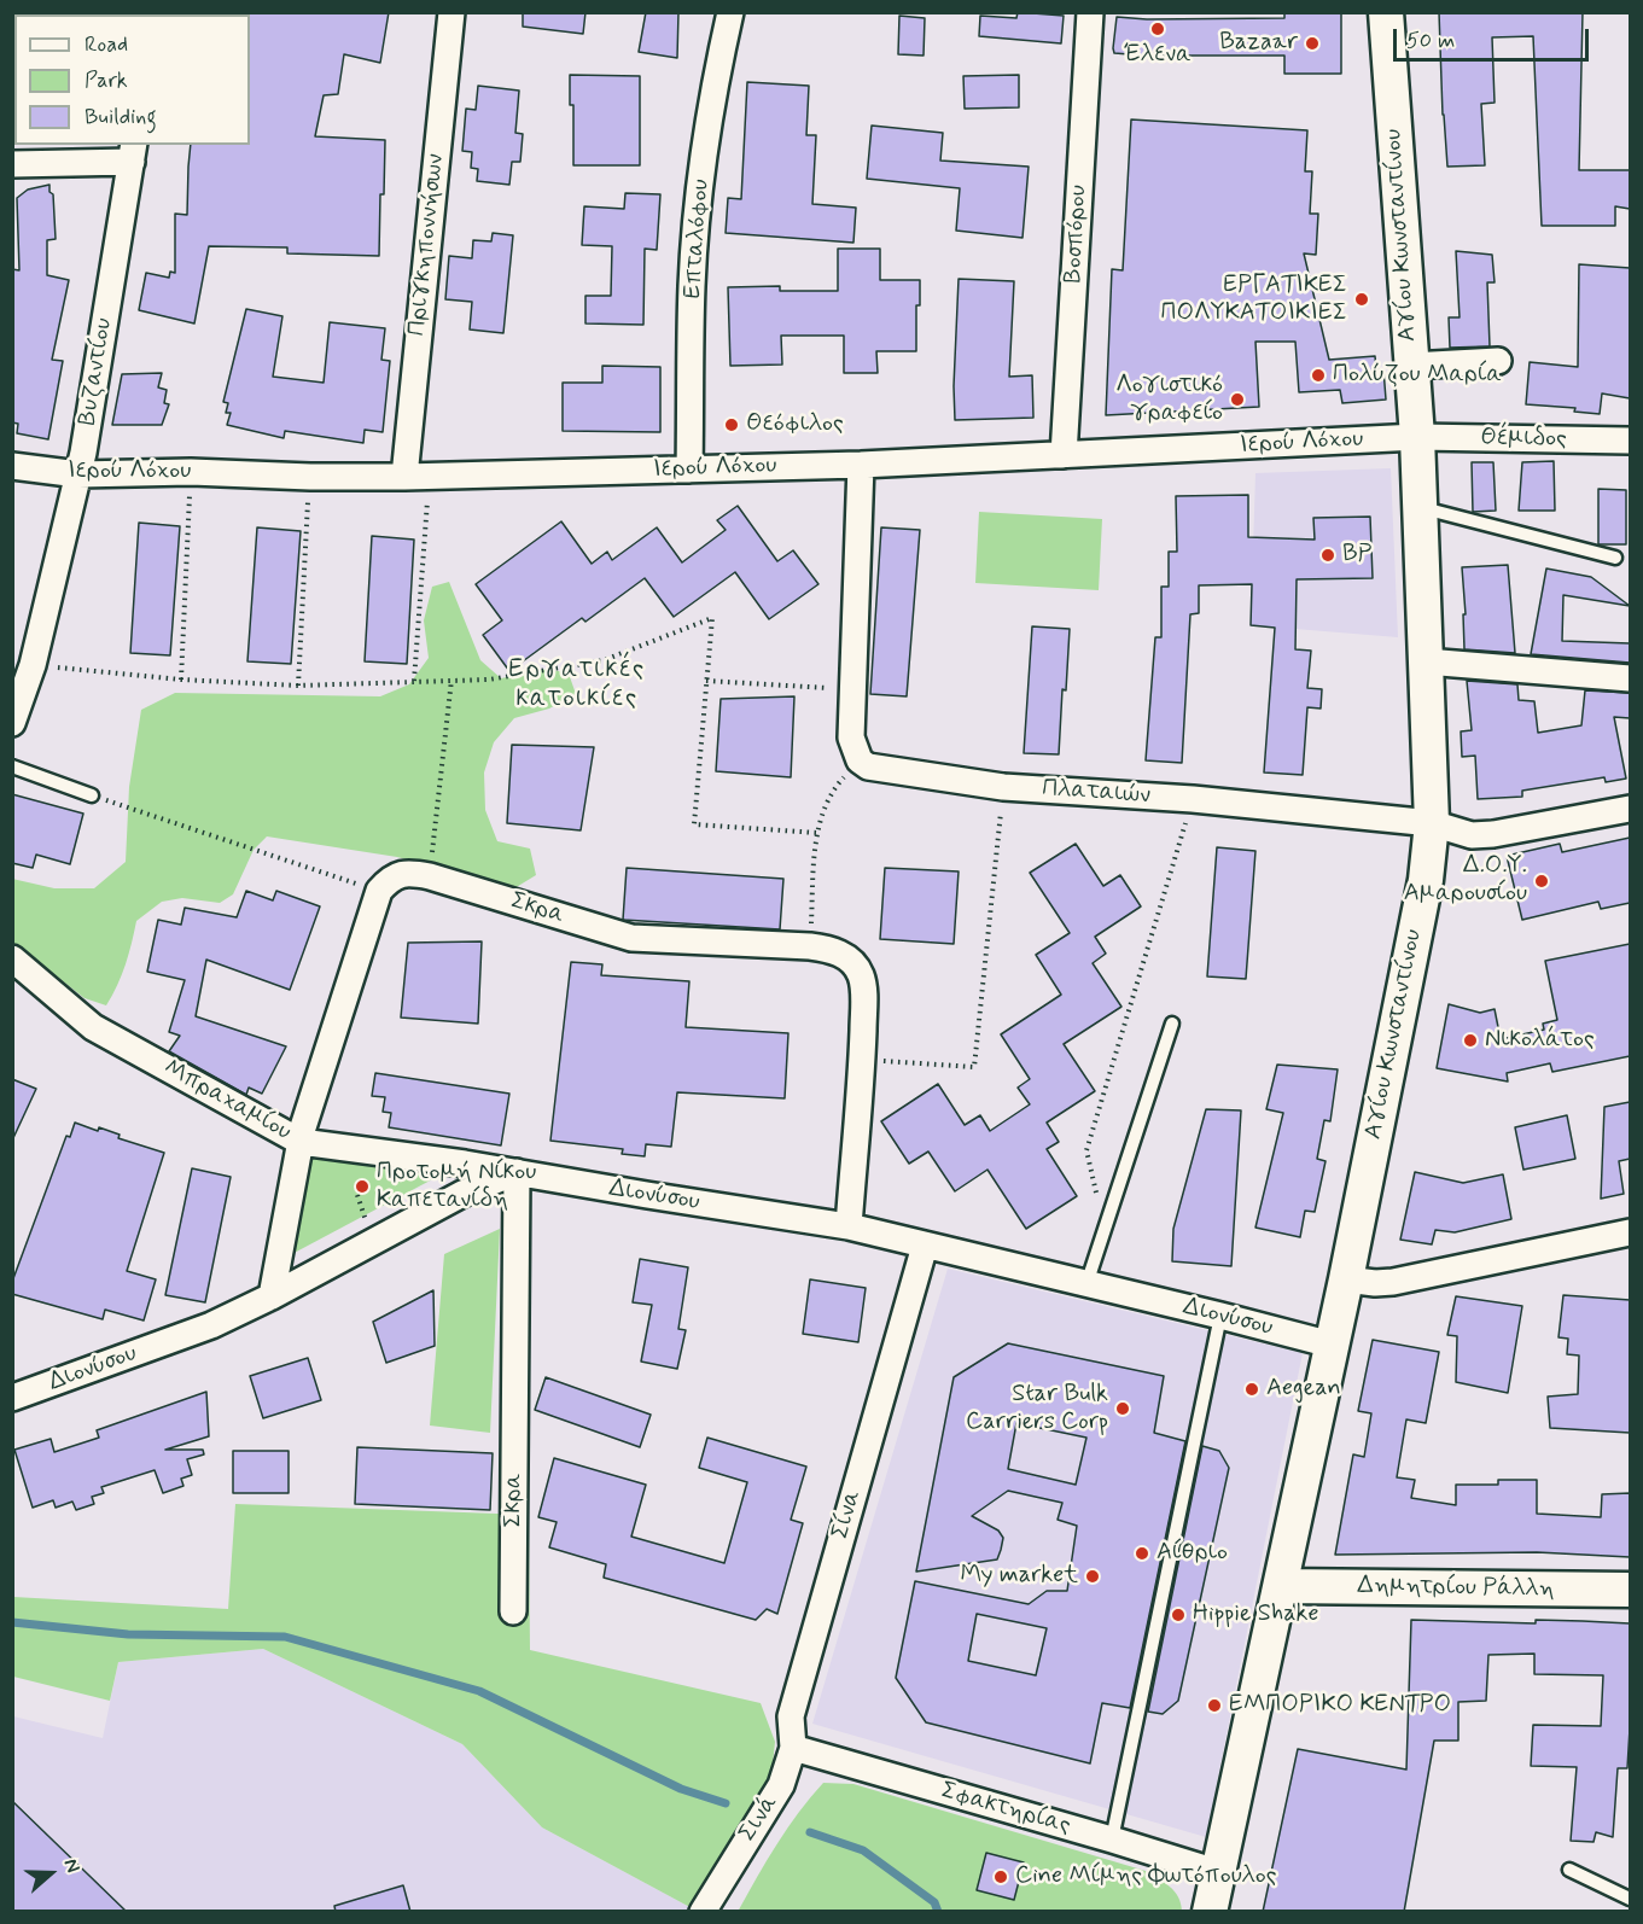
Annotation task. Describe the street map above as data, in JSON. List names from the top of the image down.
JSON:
{
  "streets": {
    "street": [
      "Βοσπόρου",
      "Αγίου Κωνσταντίνου",
      "Επταλόφου",
      "Πριγκηποννήσων",
      "Βυζαντίου",
      "Θέμιδος",
      "Ιερού Λόχου",
      "Πλαταιών",
      "Σκρα",
      "Μπραχαμίου",
      "Διονύσου",
      "Σίνα",
      "Δημητρίου Ράλλη",
      "Σφακτηρίας",
      "Σινά"
    ]
  },
  "crossings": [
    ["Βοσπόρου", "Ιερού Λόχου"],
    ["Αγίου Κωνσταντίνου", "Θέμιδος"],
    ["Αγίου Κωνσταντίνου", "Ιερού Λόχου"],
    ["Αγίου Κωνσταντίνου", "Πλαταιών"],
    ["Αγίου Κωνσταντίνου", "Διονύσου"],
    ["Αγίου Κωνσταντίνου", "Δημητρίου Ράλλη"],
    ["Αγίου Κωνσταντίνου", "Σφακτηρίας"],
    ["Επταλόφου", "Ιερού Λόχου"],
    ["Πριγκηποννήσων", "Ιερού Λόχου"],
    ["Βυζαντίου", "Ιερού Λόχου"],
    ["Θέμιδος", "Ιερού Λόχου"],
    ["Σκρα", "Μπραχαμίου"],
    ["Σκρα", "Διονύσου"],
    ["Μπραχαμίου", "Διονύσου"],
    ["Διονύσου", "Σίνα"],
    ["Σίνα", "Σφακτηρίας"],
    ["Σίνα", "Σινά"]
  ],
  "districts": ["Εργατικές κατοικίες"],
  "places": [
    "Έλενα",
    "Bazaar",
    "ΕΡΓΑΤΙΚΕΣ ΠΟΛΥΚΑΤΟΙΚΙΕΣ",
    "Πολύζου Μαρία",
    "Λογιστικό γραφείο",
    "Θεόφιλος",
    "BP",
    "Δ.Ο.Υ. Αμαρουσίου",
    "Νικολάτος",
    "Προτομή Νίκου Καπετανίδη",
    "Aegean",
    "Star Bulk Carriers Corp",
    "Αίθριο",
    "My market",
    "Hippie Shake",
    "ΕΜΠΟΡΙΚΟ ΚΕΝΤΡΟ",
    "Cine Μίμης Φωτόπουλος"
  ],
  "legend": ["Road", "Park", "Building"],
  "scale_bar": "50 m",
  "north": "right"
}
